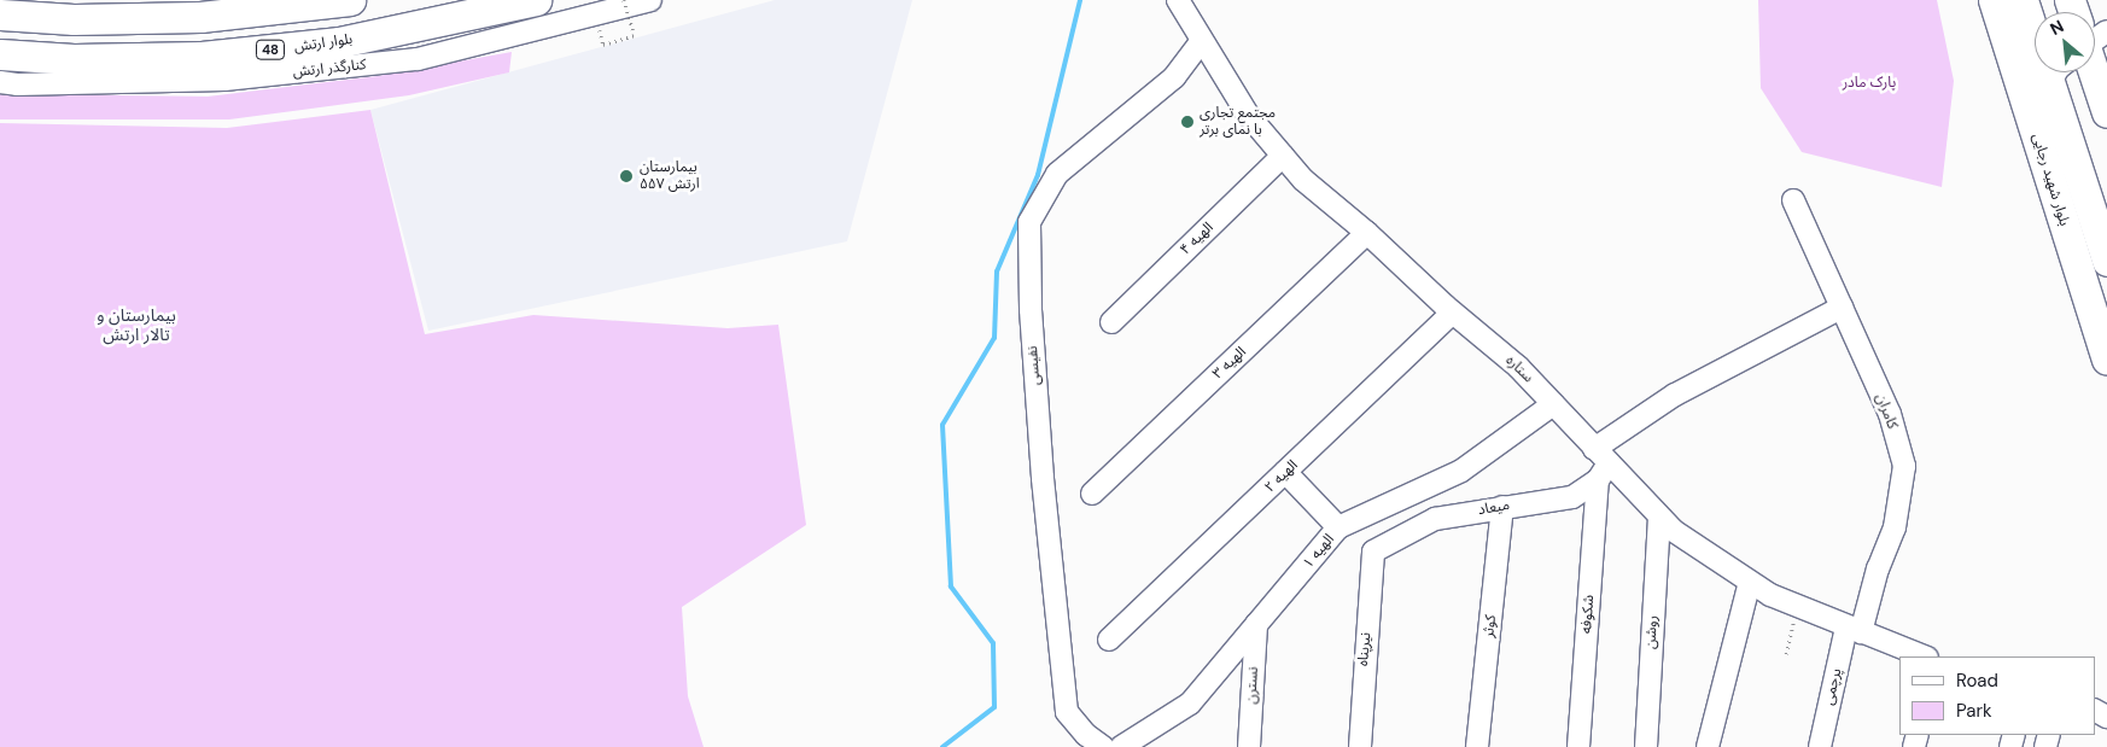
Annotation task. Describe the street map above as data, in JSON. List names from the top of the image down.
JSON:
{
  "streets": {
    "highway": ["بلوار ارتش", "48", "بلوار شهید رجایی"],
    "street": [
      "کنارگذر ارتش",
      "الهیه ۴",
      "الهیه ۳",
      "نفیسی",
      "ستاره",
      "کامران",
      "الهیه ۲",
      "میعاد",
      "الهیه ۱",
      "شکوفه",
      "کوثر",
      "روشن",
      "نیرپناه",
      "نسترن",
      "پرچمی"
    ]
  },
  "crossings": [
    ["الهیه ۴", "ستاره"],
    ["الهیه ۳", "ستاره"],
    ["نفیسی", "ستاره"],
    ["ستاره", "کامران"],
    ["ستاره", "الهیه ۲"],
    ["ستاره", "میعاد"],
    ["ستاره", "الهیه ۱"],
    ["ستاره", "شکوفه"],
    ["ستاره", "روشن"],
    ["ستاره", "پرچمی"],
    ["کامران", "پرچمی"],
    ["میعاد", "شکوفه"],
    ["میعاد", "کوثر"],
    ["میعاد", "نیرپناه"],
    ["الهیه ۱", "نسترن"]
  ],
  "districts": ["بیمارستان و تالار ارتش"],
  "parks": ["پارک مادر"],
  "places": ["مجتمع تجاری با نمای برتر", "بیمارستان ۵۵۷ ارتش"],
  "legend": ["Road", "Park"],
  "north": "top left"
}
